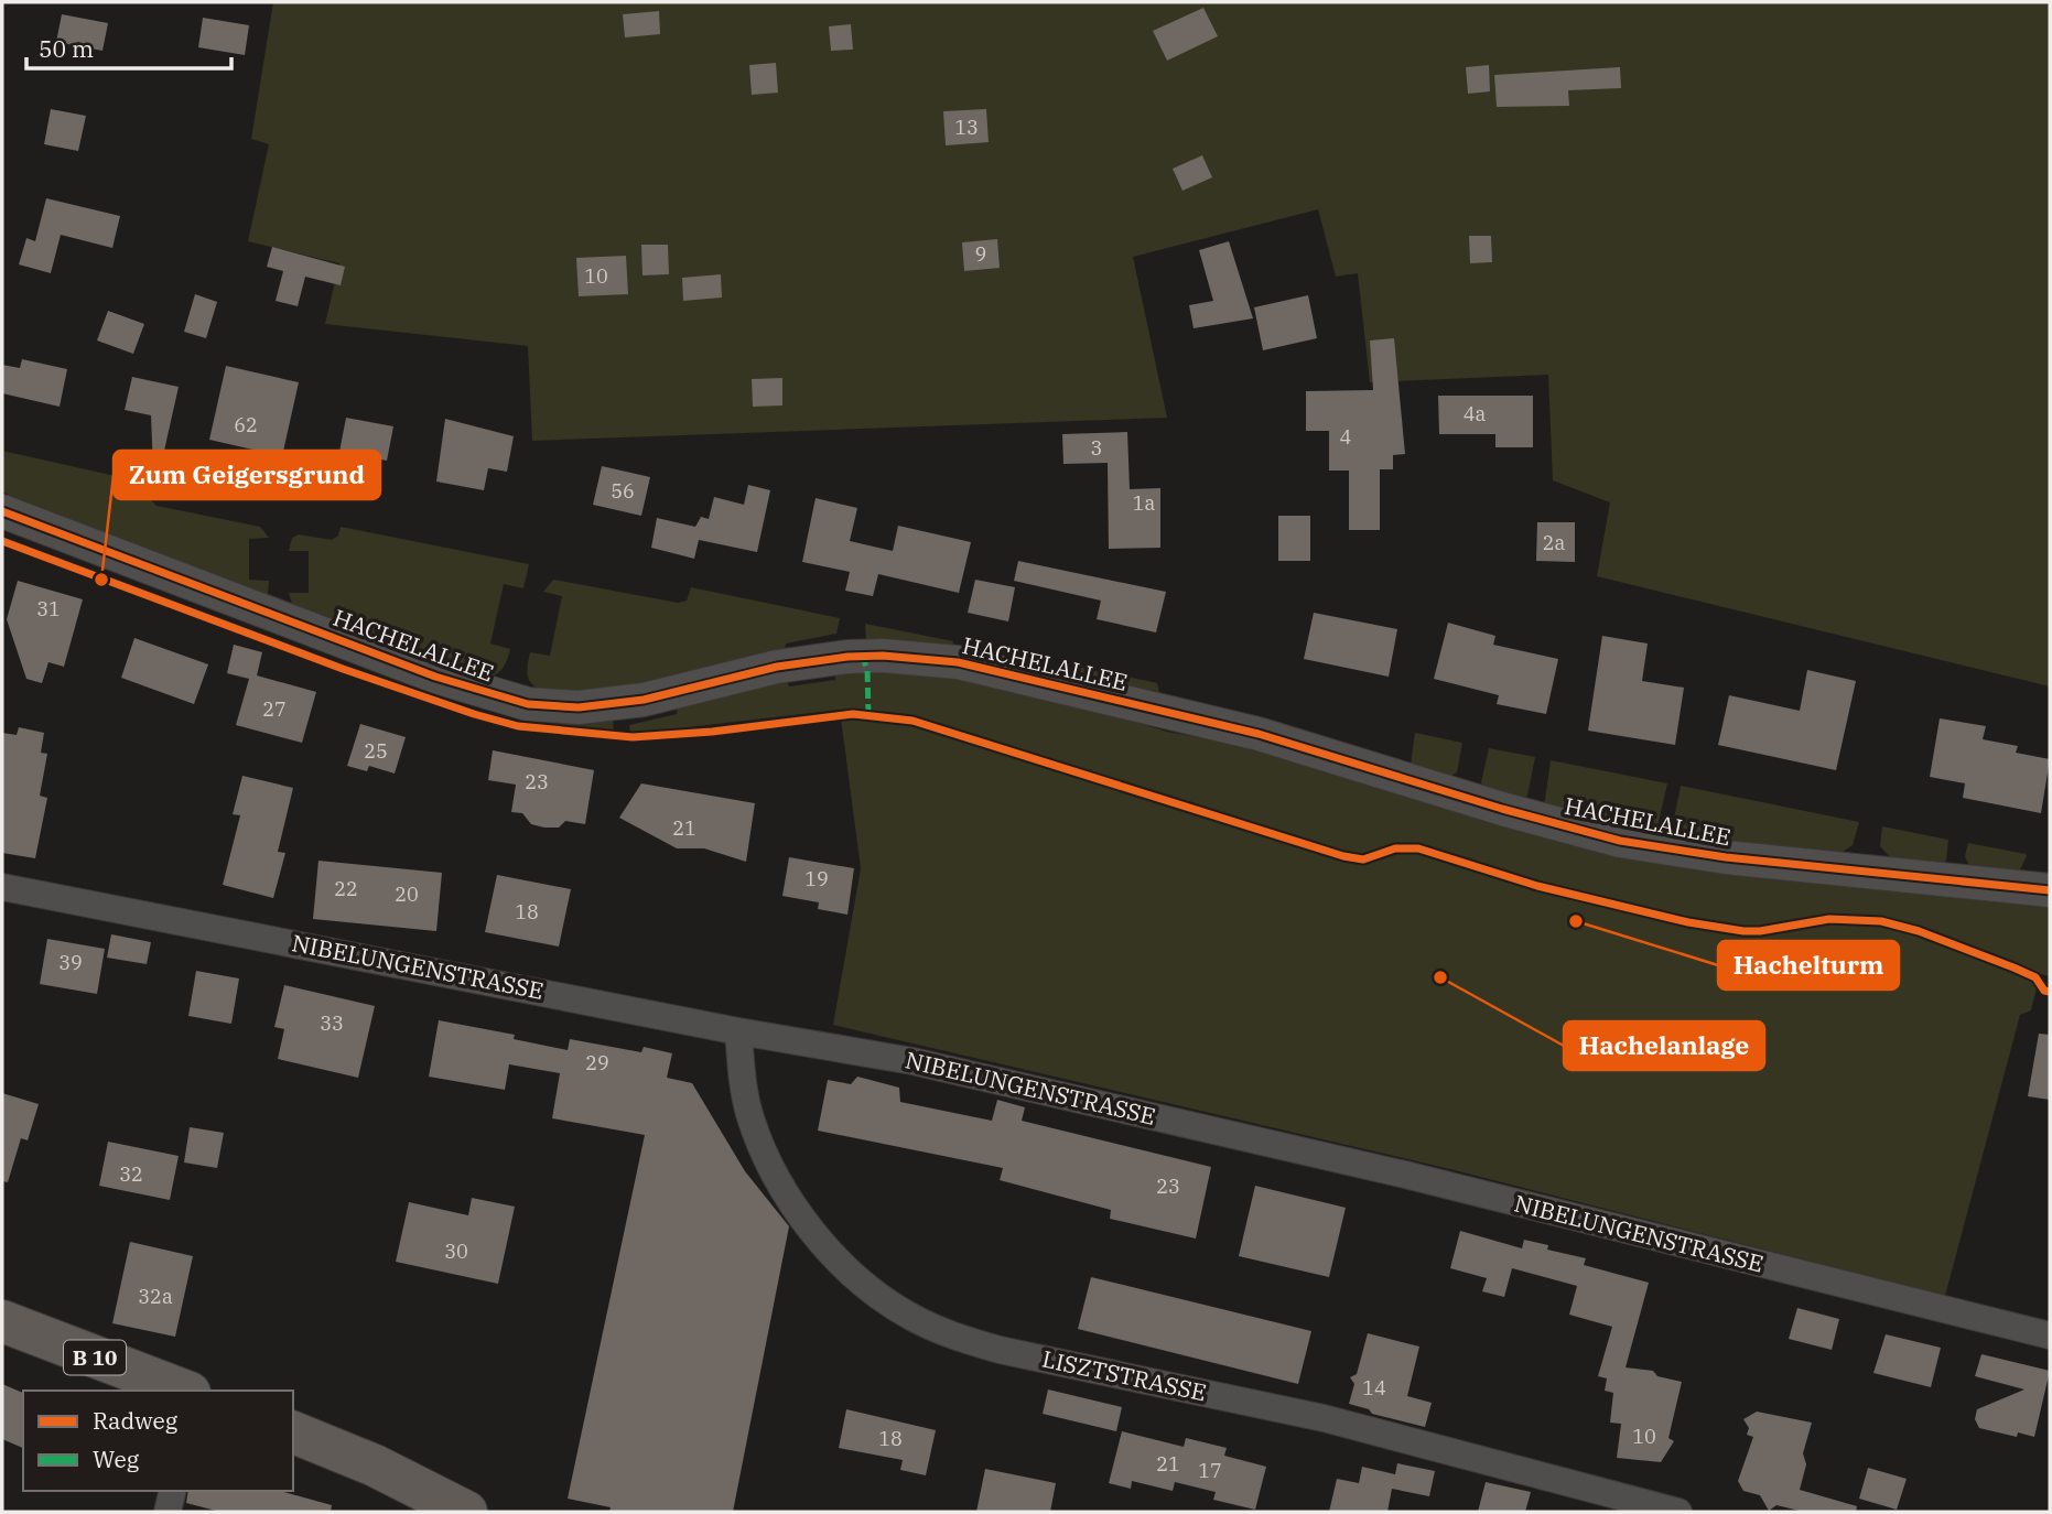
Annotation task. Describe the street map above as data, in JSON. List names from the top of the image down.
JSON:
{
  "streets": {
    "main road": ["B 10"],
    "street": ["HACHELALLEE", "NIBELUNGENSTRASSE", "LISZTSTRASSE"]
  },
  "crossings": [
    ["NIBELUNGENSTRASSE", "LISZTSTRASSE"]
  ],
  "places": ["Zum Geigersgrund", "Hachelturm", "Hachelanlage"],
  "house_numbers": [
    "13",
    "9",
    "10",
    "4a",
    "62",
    "4",
    "3",
    "56",
    "1a",
    "2a",
    "31",
    "27",
    "25",
    "23",
    "21",
    "19",
    "22",
    "20",
    "18",
    "39",
    "33",
    "29",
    "32",
    "23",
    "30",
    "32a",
    "14",
    "10",
    "18",
    "21",
    "17"
  ],
  "legend": ["Radweg", "Weg"],
  "scale_bar": "50 m"
}
